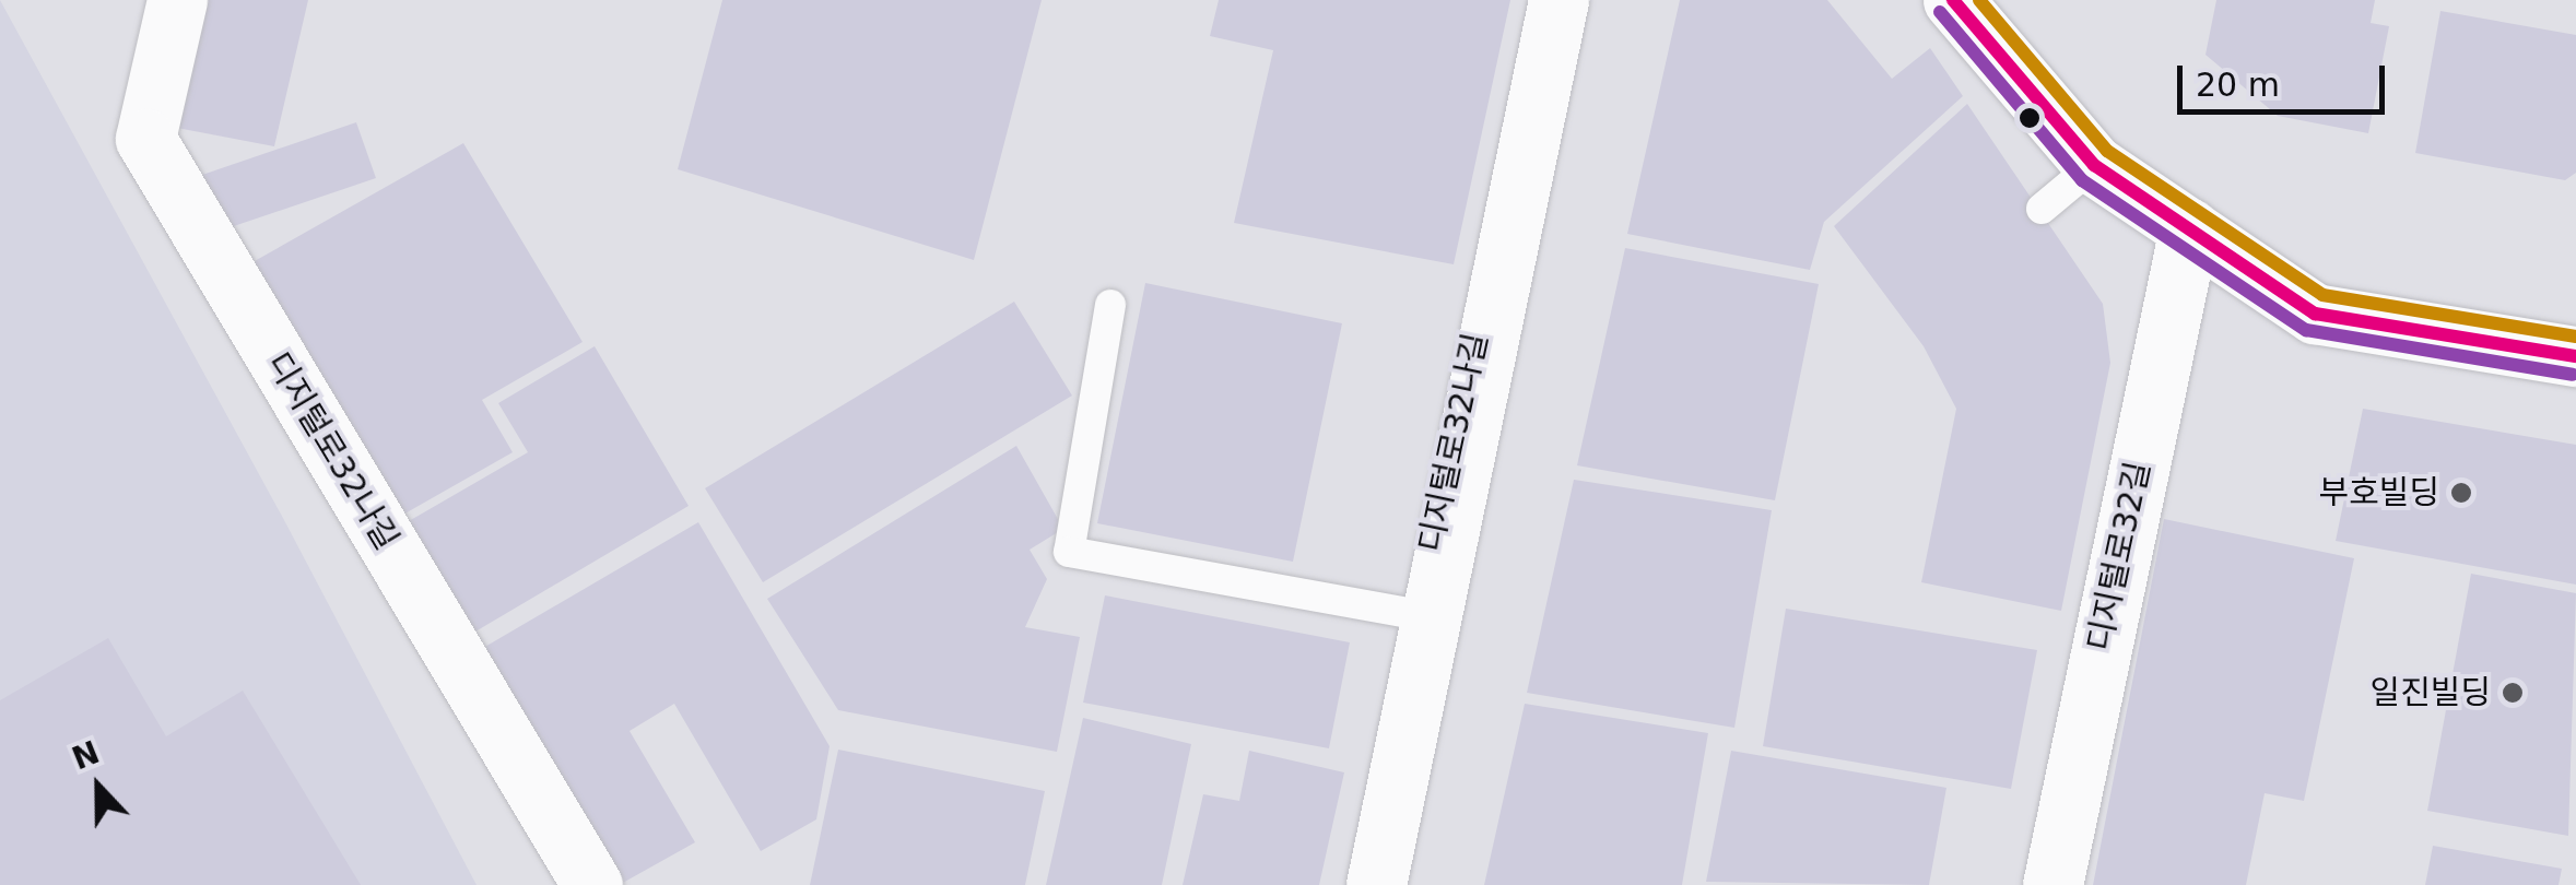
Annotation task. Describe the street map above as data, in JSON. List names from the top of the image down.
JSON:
{
  "streets": {
    "street": ["디지털로32나길", "디지털로32길"]
  },
  "places": ["부호빌딩", "일진빌딩"],
  "scale_bar": "20 m",
  "north": "top"
}
